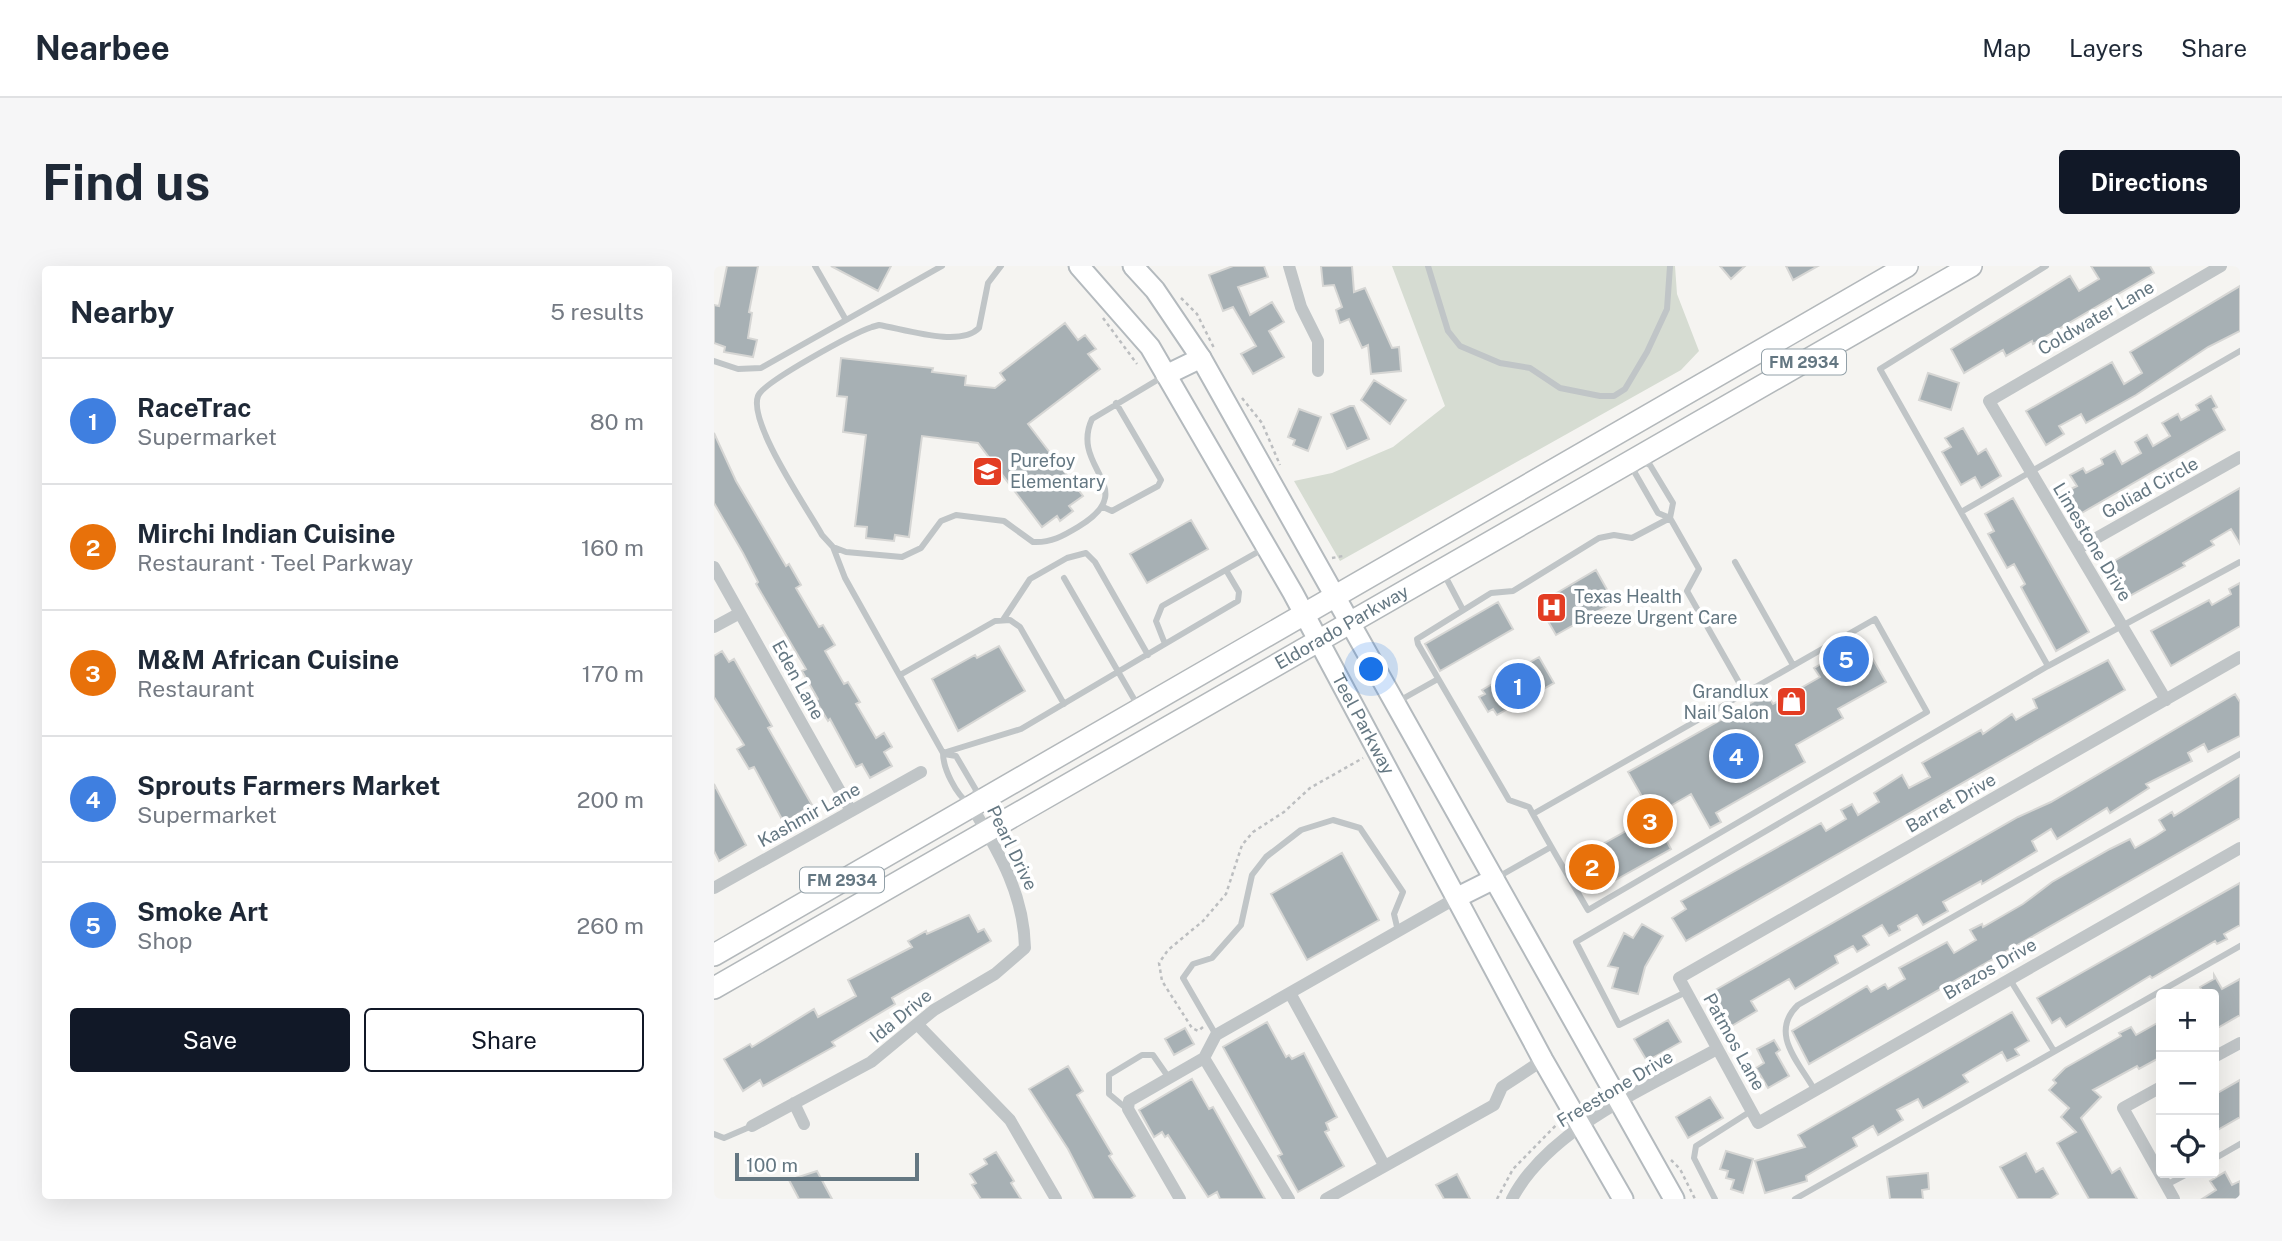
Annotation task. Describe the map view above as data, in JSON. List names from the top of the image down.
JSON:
{
  "streets": {
    "main road": ["FM 2934", "Eldorado Parkway", "Teel Parkway"],
    "street": [
      "Coldwater Lane",
      "Goliad Circle",
      "Limestone Drive",
      "Eden Lane",
      "Barret Drive",
      "Kashmir Lane",
      "Pearl Drive",
      "Brazos Drive",
      "Ida Drive",
      "Patmos Lane",
      "Freestone Drive"
    ]
  },
  "crossings": [
    ["Coldwater Lane", "Limestone Drive"],
    ["Goliad Circle", "Limestone Drive"],
    ["Limestone Drive", "Barret Drive"],
    ["Eldorado Parkway", "Teel Parkway"],
    ["Eldorado Parkway", "Pearl Drive"],
    ["Eden Lane", "Kashmir Lane"],
    ["Teel Parkway", "Freestone Drive"],
    ["Barret Drive", "Patmos Lane"],
    ["Pearl Drive", "Ida Drive"],
    ["Brazos Drive", "Patmos Lane"],
    ["Patmos Lane", "Freestone Drive"]
  ],
  "places": {
    "school or university": ["Purefoy Elementary"],
    "hospital": ["Texas Health Breeze Urgent Care"],
    "shop": ["Grandlux Nail Salon"]
  },
  "scale_bar": "100 m",
  "page": {
    "header": "Nearbee",
    "nav": ["Map", "Layers", "Share"],
    "buttons": [
      "Directions",
      ["Save", "Share"]
    ],
    "title": "Find us",
    "heading": ["Nearby", "5 results"],
    "list": [
      {
        "mark": "1",
        "name": "RaceTrac",
        "note": "Supermarket",
        "value": "80 m"
      },
      {
        "mark": "2",
        "name": "Mirchi Indian Cuisine",
        "note": "Restaurant · Teel Parkway",
        "value": "160 m"
      },
      {
        "mark": "3",
        "name": "M&M African Cuisine",
        "note": "Restaurant",
        "value": "170 m"
      },
      {
        "mark": "4",
        "name": "Sprouts Farmers Market",
        "note": "Supermarket",
        "value": "200 m"
      },
      {
        "mark": "5",
        "name": "Smoke Art",
        "note": "Shop",
        "value": "260 m"
      }
    ],
    "pins": [
      "5",
      "1",
      "4",
      "3",
      "2"
    ],
    "map_buttons": ["+", "−"],
    "scale": "100 m"
  }
}
